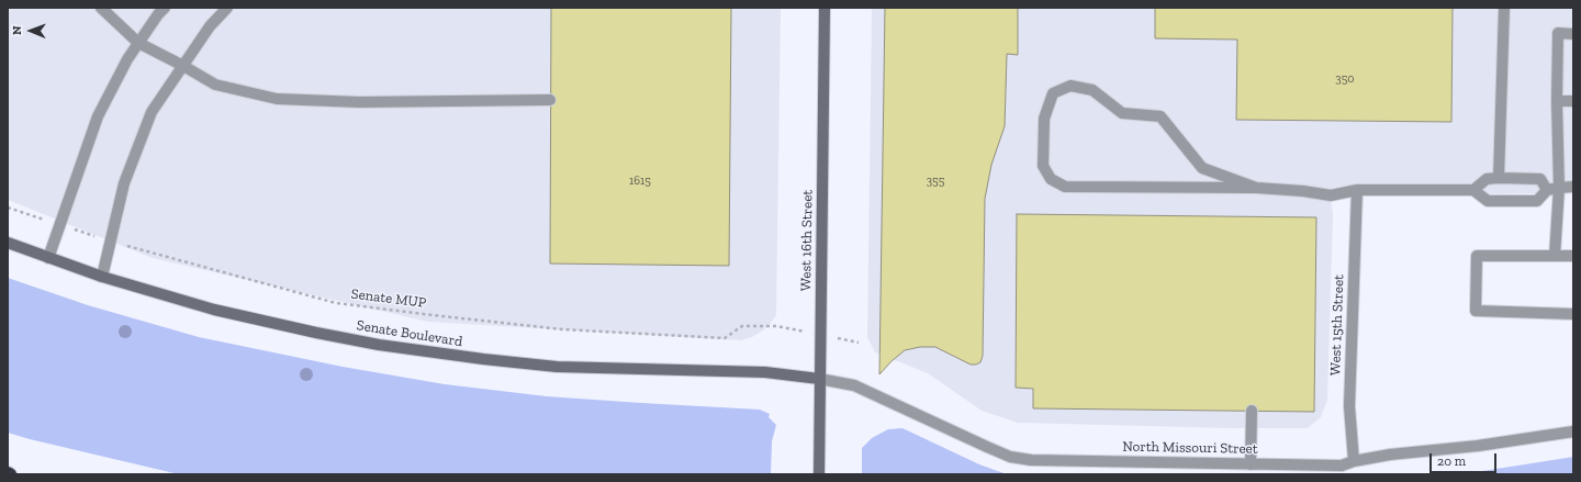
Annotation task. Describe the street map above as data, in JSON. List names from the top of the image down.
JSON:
{
  "streets": {
    "street": ["West 16th Street", "Senate Boulevard"],
    "lane": ["West 15th Street", "North Missouri Street"],
    "path": ["Senate MUP"]
  },
  "crossings": [
    ["West 16th Street", "Senate Boulevard"],
    ["West 16th Street", "North Missouri Street"],
    ["West 15th Street", "North Missouri Street"],
    ["Senate Boulevard", "North Missouri Street"]
  ],
  "house_numbers": ["350", "1615", "355"],
  "scale_bar": "20 m",
  "north": "left"
}
